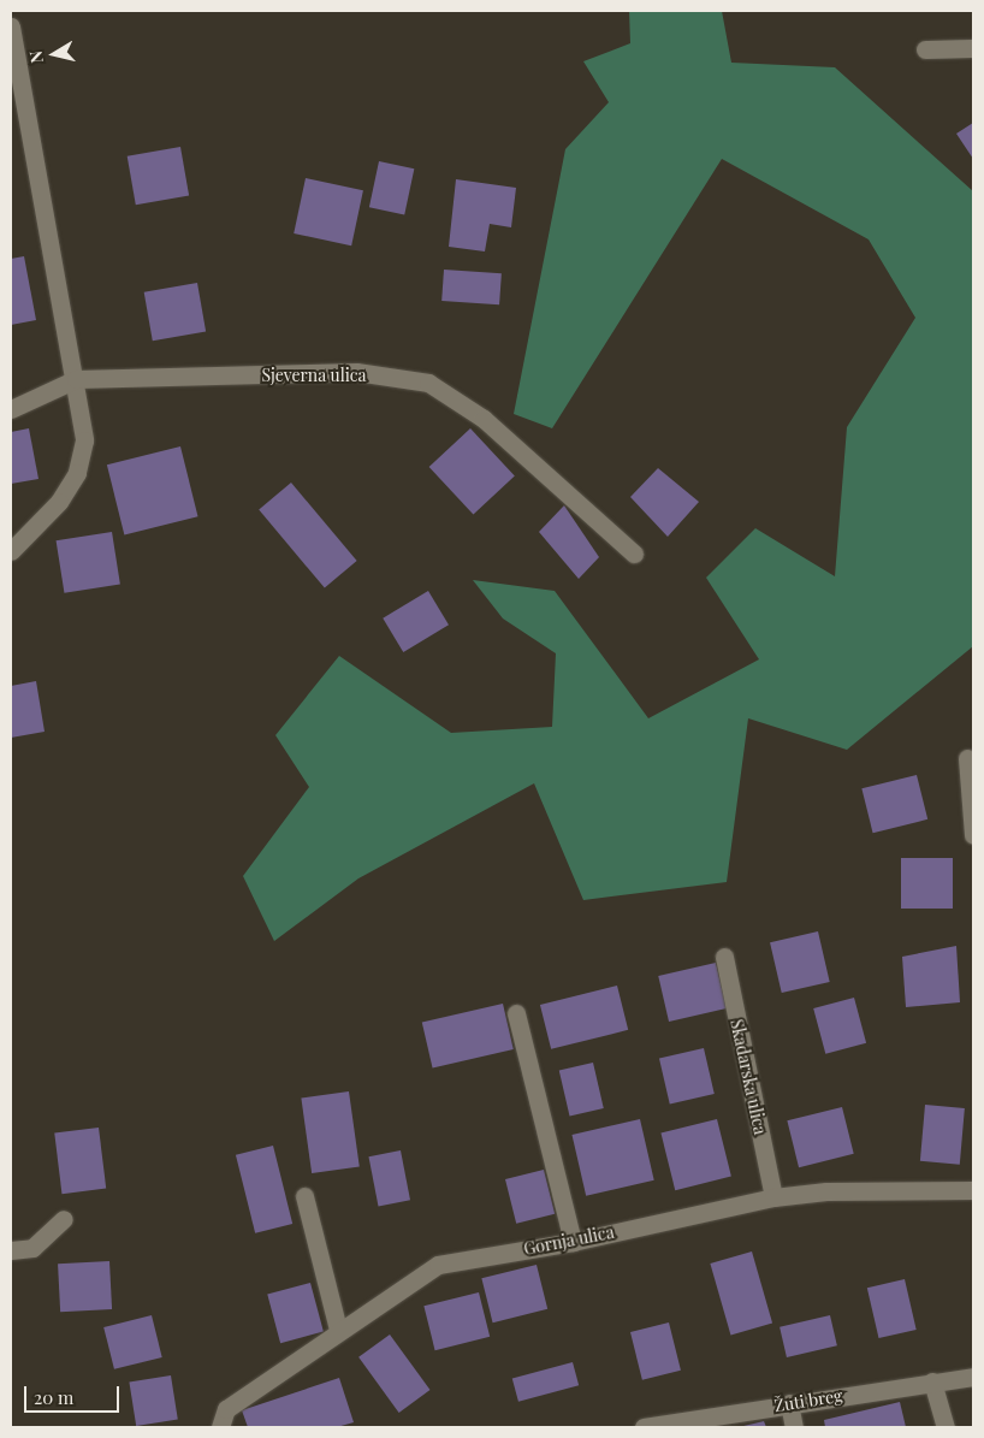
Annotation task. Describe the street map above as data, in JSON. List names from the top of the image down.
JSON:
{
  "streets": {
    "street": [
      "Sjeverna ulica",
      "Skadarska ulica",
      "Gornja ulica",
      "Žuti breg"
    ]
  },
  "crossings": [
    ["Skadarska ulica", "Gornja ulica"]
  ],
  "scale_bar": "20 m",
  "north": "left"
}
